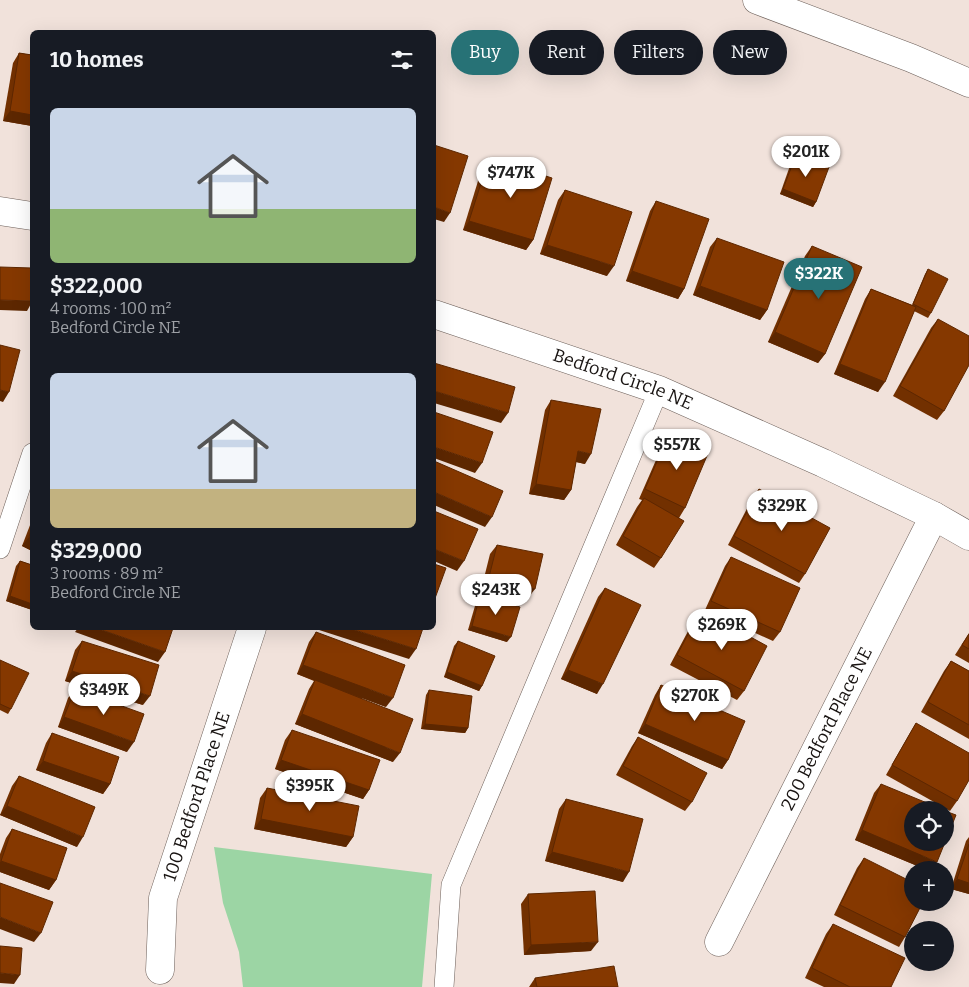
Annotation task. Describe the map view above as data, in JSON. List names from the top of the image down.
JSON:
{
  "streets": {
    "street": ["Bedford Circle NE", "200 Bedford Place NE", "100 Bedford Place NE"]
  },
  "crossings": [
    ["Bedford Circle NE", "200 Bedford Place NE"]
  ],
  "page": {
    "chip": [
      "Buy",
      "Rent",
      "Filters",
      "New"
    ],
    "heading": "10 homes",
    "list": [
      {
        "name": "$322,000",
        "note": "4 rooms · 100 m² · Bedford Circle NE"
      },
      {
        "name": "$329,000",
        "note": "3 rooms · 89 m² · Bedford Circle NE"
      }
    ],
    "price": [
      "$201K",
      "$747K",
      "$322K",
      "$557K",
      "$329K",
      "$243K",
      "$269K",
      "$349K",
      "$270K",
      "$395K"
    ],
    "map_buttons": ["+", "−"]
  }
}
